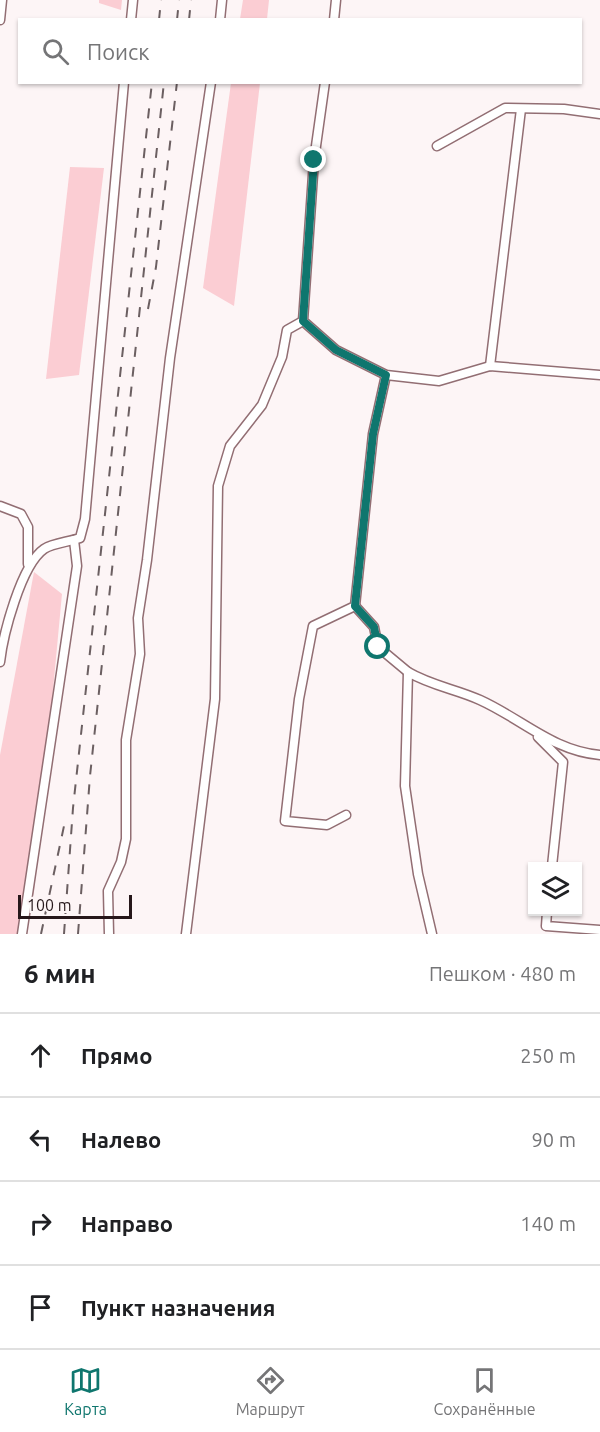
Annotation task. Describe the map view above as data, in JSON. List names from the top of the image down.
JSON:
{
  "scale_bar": "100 m",
  "page": {
    "search": "Поиск",
    "scale": "100 m",
    "heading": ["6 мин", "Пешком · 480 m"],
    "list": [
      ["Прямо", "250 m"],
      ["Налево", "90 m"],
      ["Направо", "140 m"],
      "Пункт назначения"
    ],
    "nav": ["Карта", "Маршрут", "Сохранённые"]
  }
}
